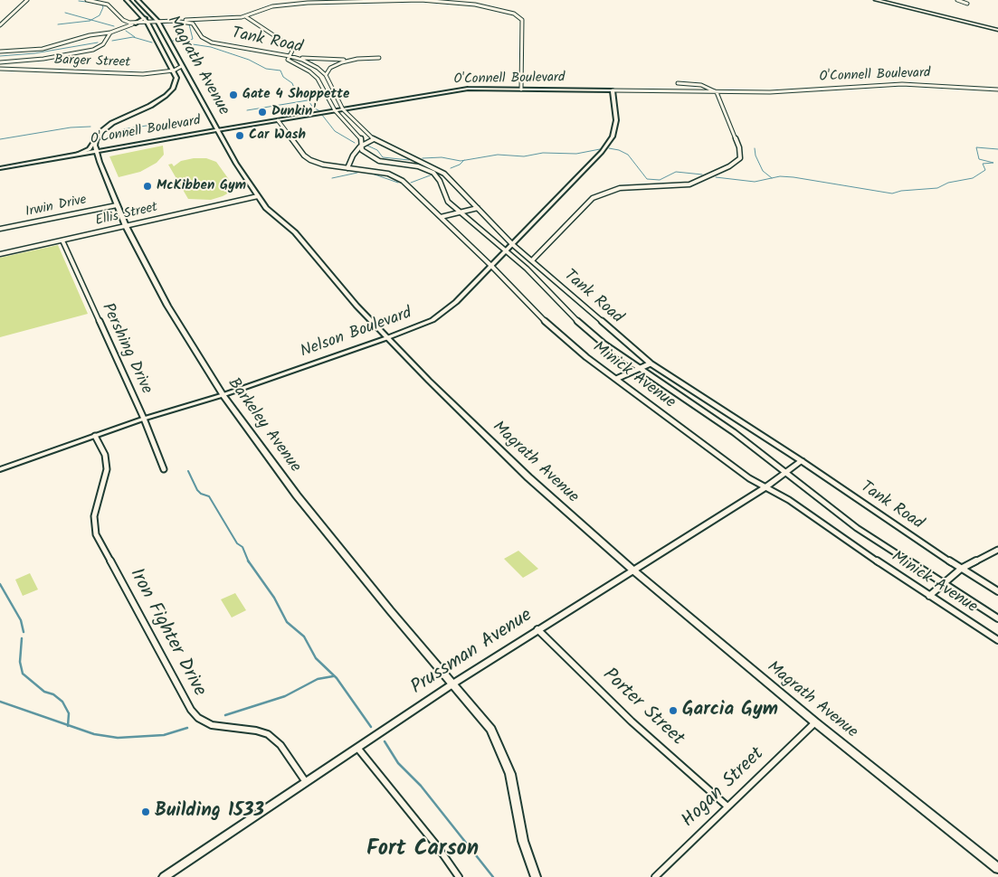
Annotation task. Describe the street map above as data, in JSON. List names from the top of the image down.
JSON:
{
  "streets": {
    "main road": ["Magrath Avenue", "O'Connell Boulevard", "Barkeley Avenue"],
    "street": [
      "Tank Road",
      "Barger Street",
      "Irwin Drive",
      "Ellis Street",
      "Nelson Boulevard",
      "Pershing Drive",
      "Minick Avenue",
      "Iron Fighter Drive",
      "Prussman Avenue",
      "Porter Street",
      "Hogan Street"
    ]
  },
  "crossings": [
    ["Tank Road", "O'Connell Boulevard"],
    ["Tank Road", "Nelson Boulevard"],
    ["Tank Road", "Prussman Avenue"],
    ["Barger Street", "Magrath Avenue"],
    ["Magrath Avenue", "O'Connell Boulevard"],
    ["Magrath Avenue", "Ellis Street"],
    ["Magrath Avenue", "Nelson Boulevard"],
    ["Magrath Avenue", "Prussman Avenue"],
    ["Magrath Avenue", "Hogan Street"],
    ["O'Connell Boulevard", "Nelson Boulevard"],
    ["O'Connell Boulevard", "Minick Avenue"],
    ["O'Connell Boulevard", "Barkeley Avenue"],
    ["Irwin Drive", "Barkeley Avenue"],
    ["Ellis Street", "Pershing Drive"],
    ["Ellis Street", "Barkeley Avenue"],
    ["Nelson Boulevard", "Pershing Drive"],
    ["Nelson Boulevard", "Minick Avenue"],
    ["Nelson Boulevard", "Barkeley Avenue"],
    ["Nelson Boulevard", "Iron Fighter Drive"],
    ["Minick Avenue", "Prussman Avenue"],
    ["Barkeley Avenue", "Prussman Avenue"],
    ["Iron Fighter Drive", "Prussman Avenue"],
    ["Prussman Avenue", "Porter Street"],
    ["Porter Street", "Hogan Street"]
  ],
  "districts": ["Fort Carson"],
  "places": [
    "Gate 4 Shoppette",
    "Dunkin'",
    "Car Wash",
    "McKibben Gym",
    "Garcia Gym",
    "Building 1533"
  ]
}
